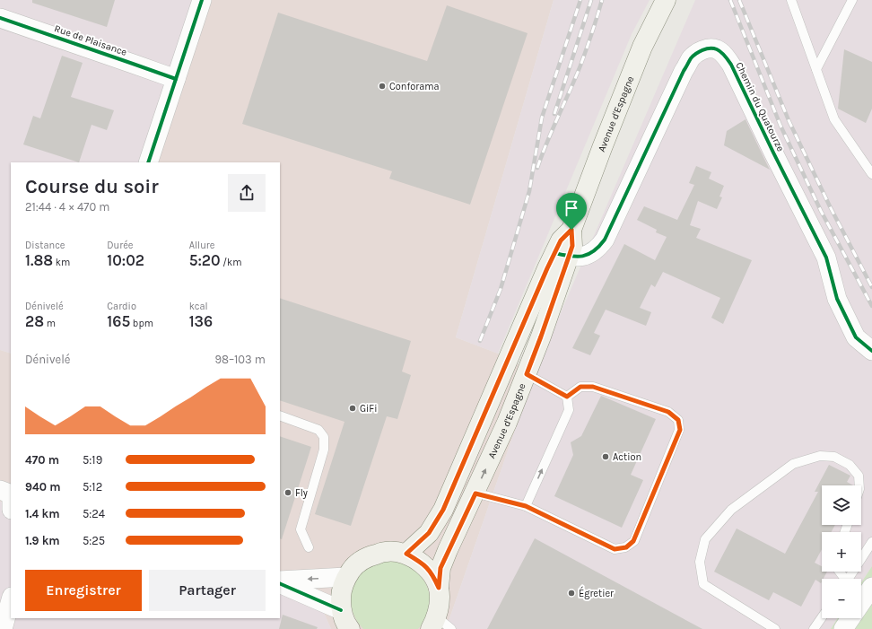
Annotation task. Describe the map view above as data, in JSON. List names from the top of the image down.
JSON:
{
  "streets": {
    "main road": ["Avenue d'Espagne"],
    "street": ["Rue de Plaisance", "Chemin du Quatourze"]
  },
  "crossings": [
    ["Chemin du Quatourze", "Avenue d'Espagne"]
  ],
  "places": [
    "Conforama",
    "GiFi",
    "Action",
    "Fly",
    "Égretier"
  ],
  "page": {
    "heading": ["Course du soir", "21:44 · 4 × 470 m"],
    "stats": [
      ["Distance", "1.88 km"],
      ["Durée", "10:02"],
      ["Allure", "5:20 /km"],
      ["Dénivelé", "28 m"],
      ["Cardio", "165 bpm"],
      ["kcal", "136"]
    ],
    "chart": ["Dénivelé", "98–103 m"],
    "list": [
      {
        "name": "470 m",
        "note": "5:19"
      },
      {
        "name": "940 m",
        "note": "5:12"
      },
      {
        "name": "1.4 km",
        "note": "5:24"
      },
      {
        "name": "1.9 km",
        "note": "5:25"
      }
    ],
    "map_buttons": ["+", "−"],
    "buttons": ["Enregistrer", "Partager"]
  }
}
